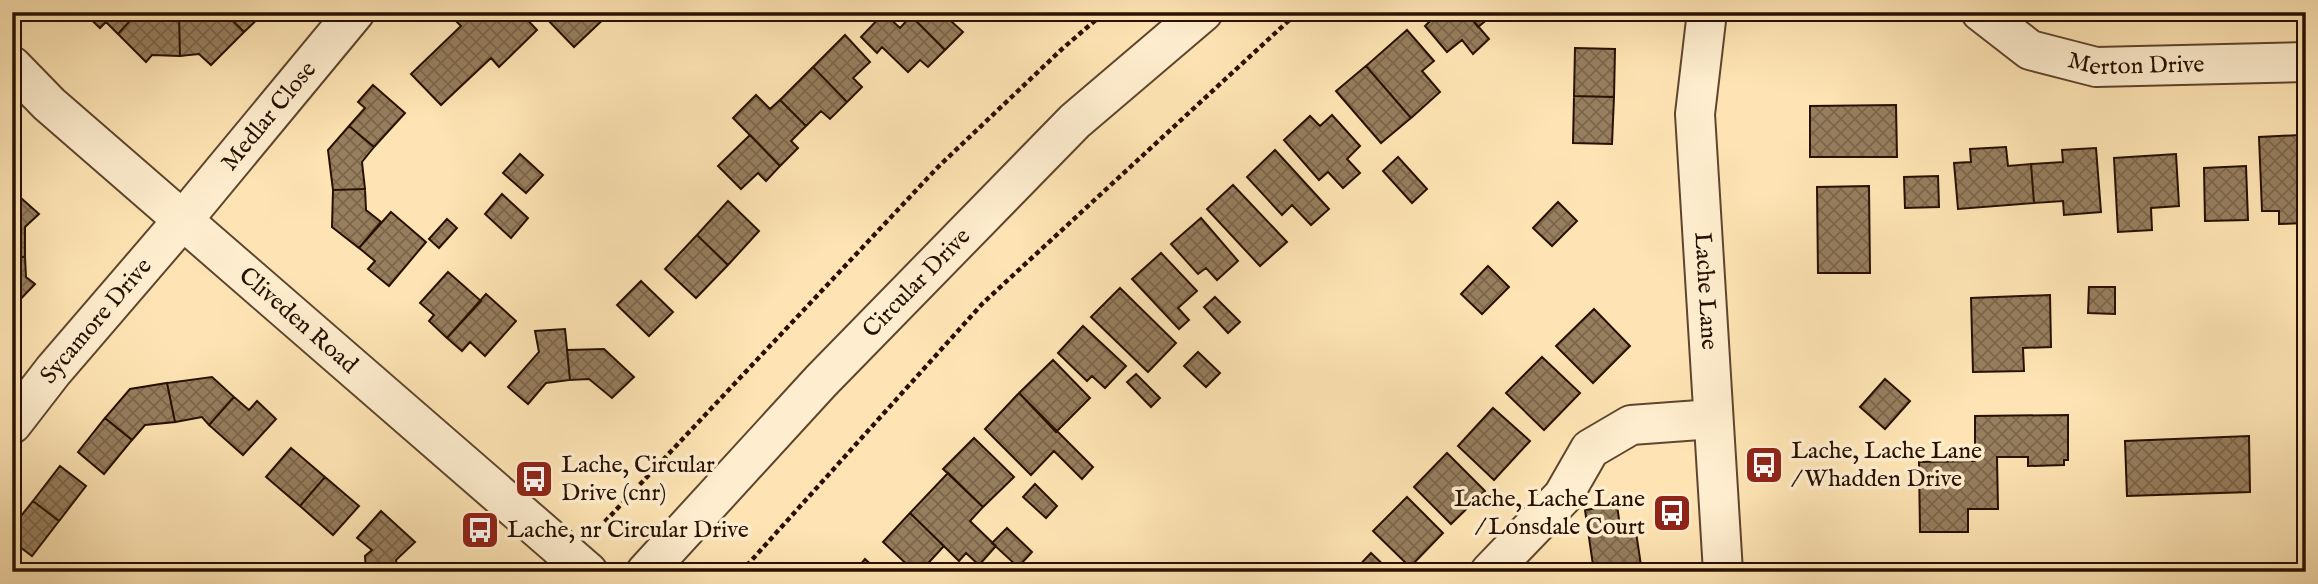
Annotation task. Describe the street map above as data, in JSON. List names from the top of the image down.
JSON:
{
  "streets": {
    "street": [
      "Merton Drive",
      "Medlar Close",
      "Circular Drive",
      "Lache Lane",
      "Sycamore Drive",
      "Cliveden Road"
    ]
  },
  "crossings": [
    ["Medlar Close", "Sycamore Drive"],
    ["Medlar Close", "Cliveden Road"],
    ["Sycamore Drive", "Cliveden Road"]
  ],
  "places": {
    "bus stop": [
      "Lache, Lache Lane / Whadden Drive",
      "Lache, Circular Drive (cnr)",
      "Lache, Lache Lane / Lonsdale Court",
      "Lache, nr Circular Drive"
    ]
  }
}
